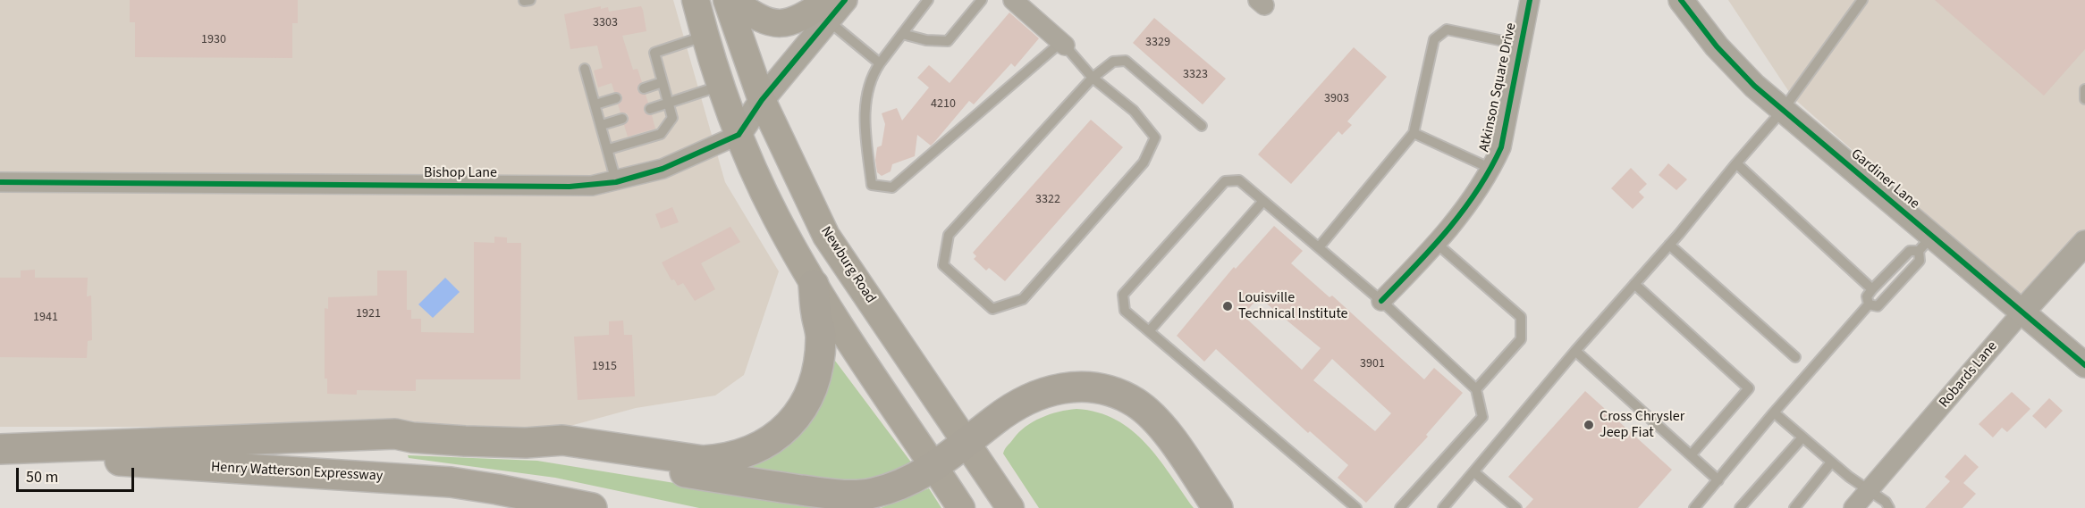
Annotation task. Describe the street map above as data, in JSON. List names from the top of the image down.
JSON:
{
  "streets": {
    "highway": ["Henry Watterson Expressway"],
    "main road": ["Newburg Road"],
    "street": [
      "Atkinson Square Drive",
      "Bishop Lane",
      "Gardiner Lane",
      "Robards Lane"
    ]
  },
  "crossings": [
    ["Gardiner Lane", "Robards Lane"]
  ],
  "places": ["Louisville Technical Institute", "Cross Chrysler Jeep Fiat"],
  "house_numbers": [
    "3303",
    "1930",
    "3329",
    "3323",
    "3903",
    "4210",
    "3322",
    "1921",
    "1941",
    "3901",
    "1915"
  ],
  "scale_bar": "50 m"
}
